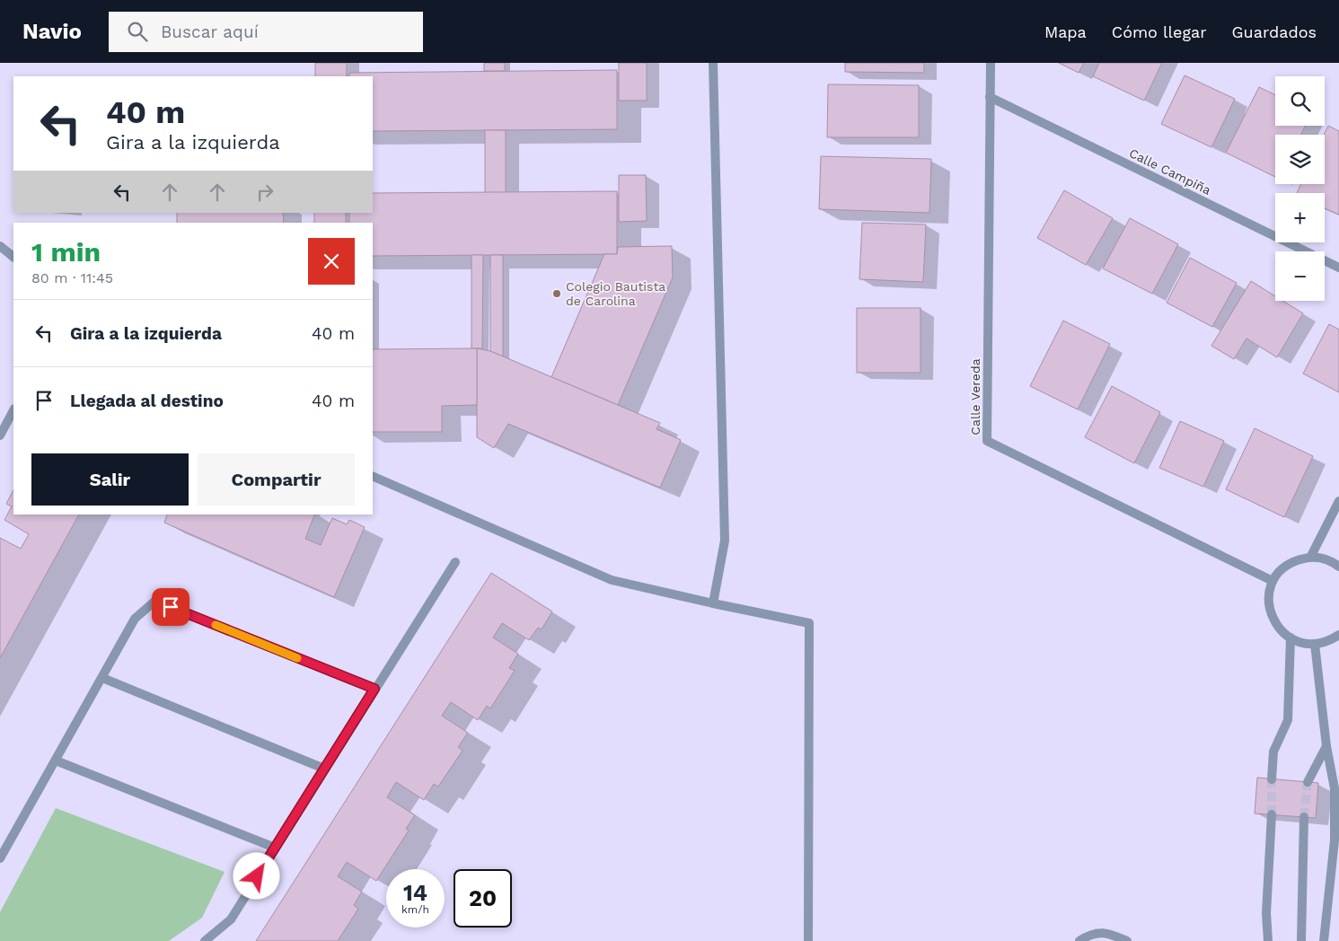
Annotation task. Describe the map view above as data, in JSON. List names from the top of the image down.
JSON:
{
  "streets": {
    "street": ["Calle Campiña", "Calle Vereda"]
  },
  "crossings": [
    ["Calle Campiña", "Calle Vereda"]
  ],
  "places": ["Colegio Bautista de Carolina"],
  "page": {
    "header": "Navio",
    "search": "Buscar aquí",
    "nav": ["Mapa", "Cómo llegar", "Guardados"],
    "map_buttons": ["+", "−"],
    "turn": ["40 m", "Gira a la izquierda"],
    "heading": ["1 min", "80 m · 11:45"],
    "list": [
      {
        "name": "Gira a la izquierda",
        "value": "40 m"
      },
      {
        "name": "Llegada al destino",
        "value": "40 m"
      }
    ],
    "buttons": ["Salir", "Compartir"],
    "speed": "14 km/h",
    "limit": "20"
  }
}
